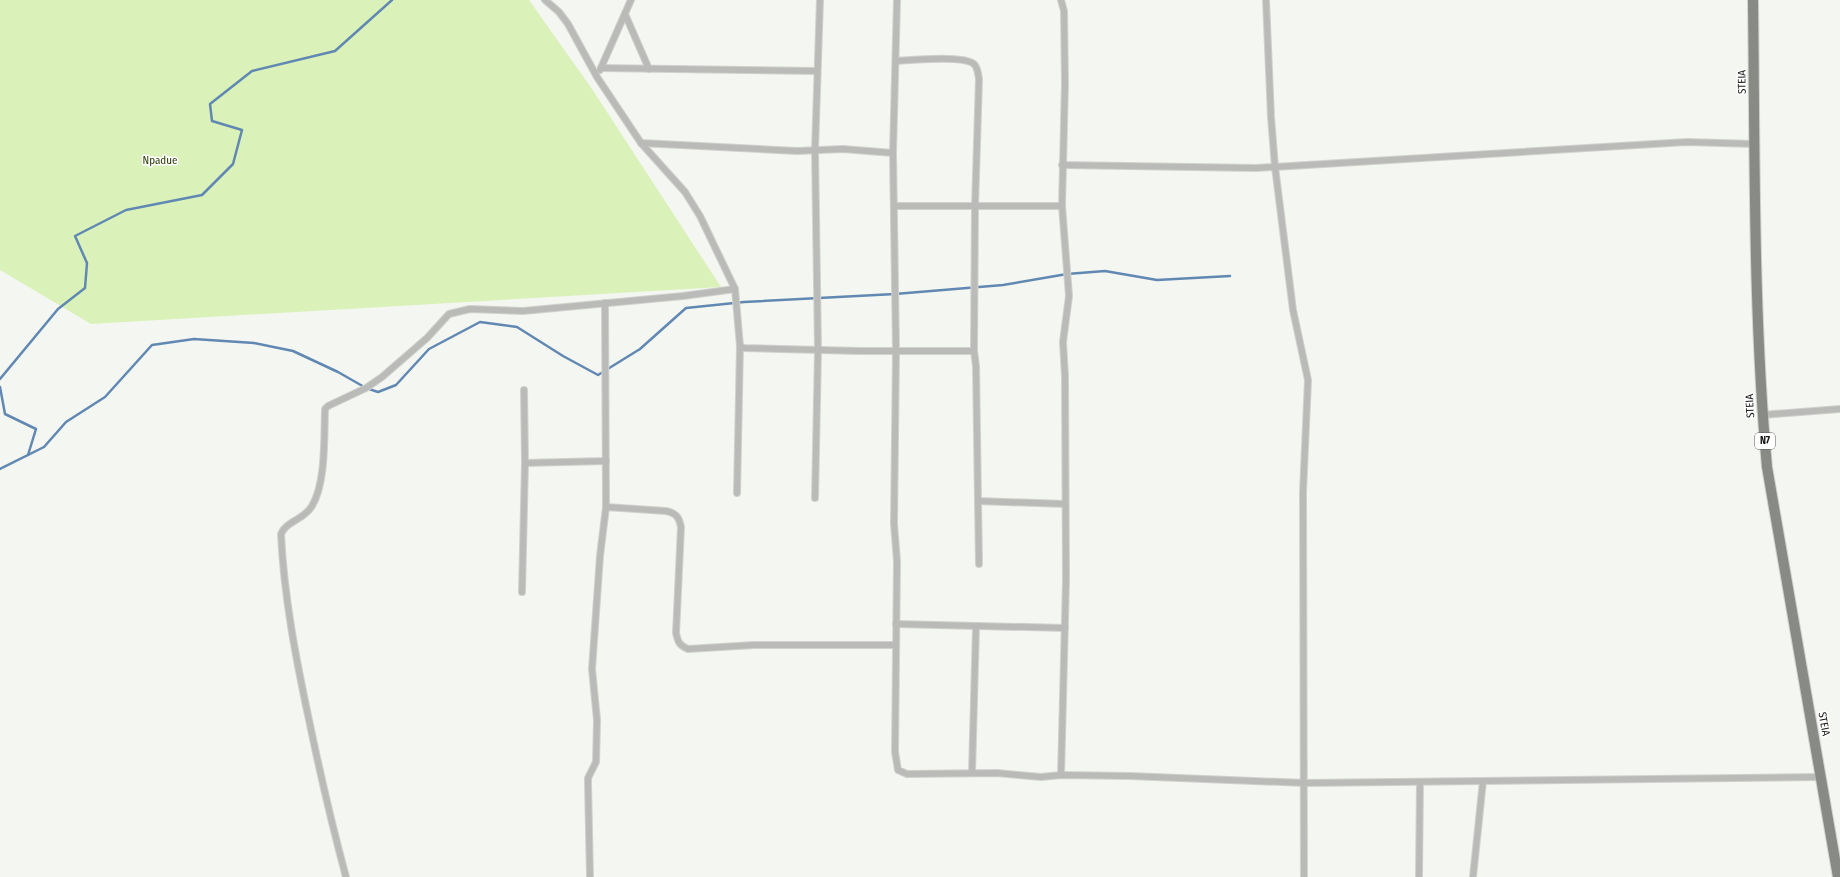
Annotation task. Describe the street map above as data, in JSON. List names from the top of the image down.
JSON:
{
  "streets": {
    "main road": ["STEIA", "N7"]
  },
  "parks": ["Npadue"]
}
